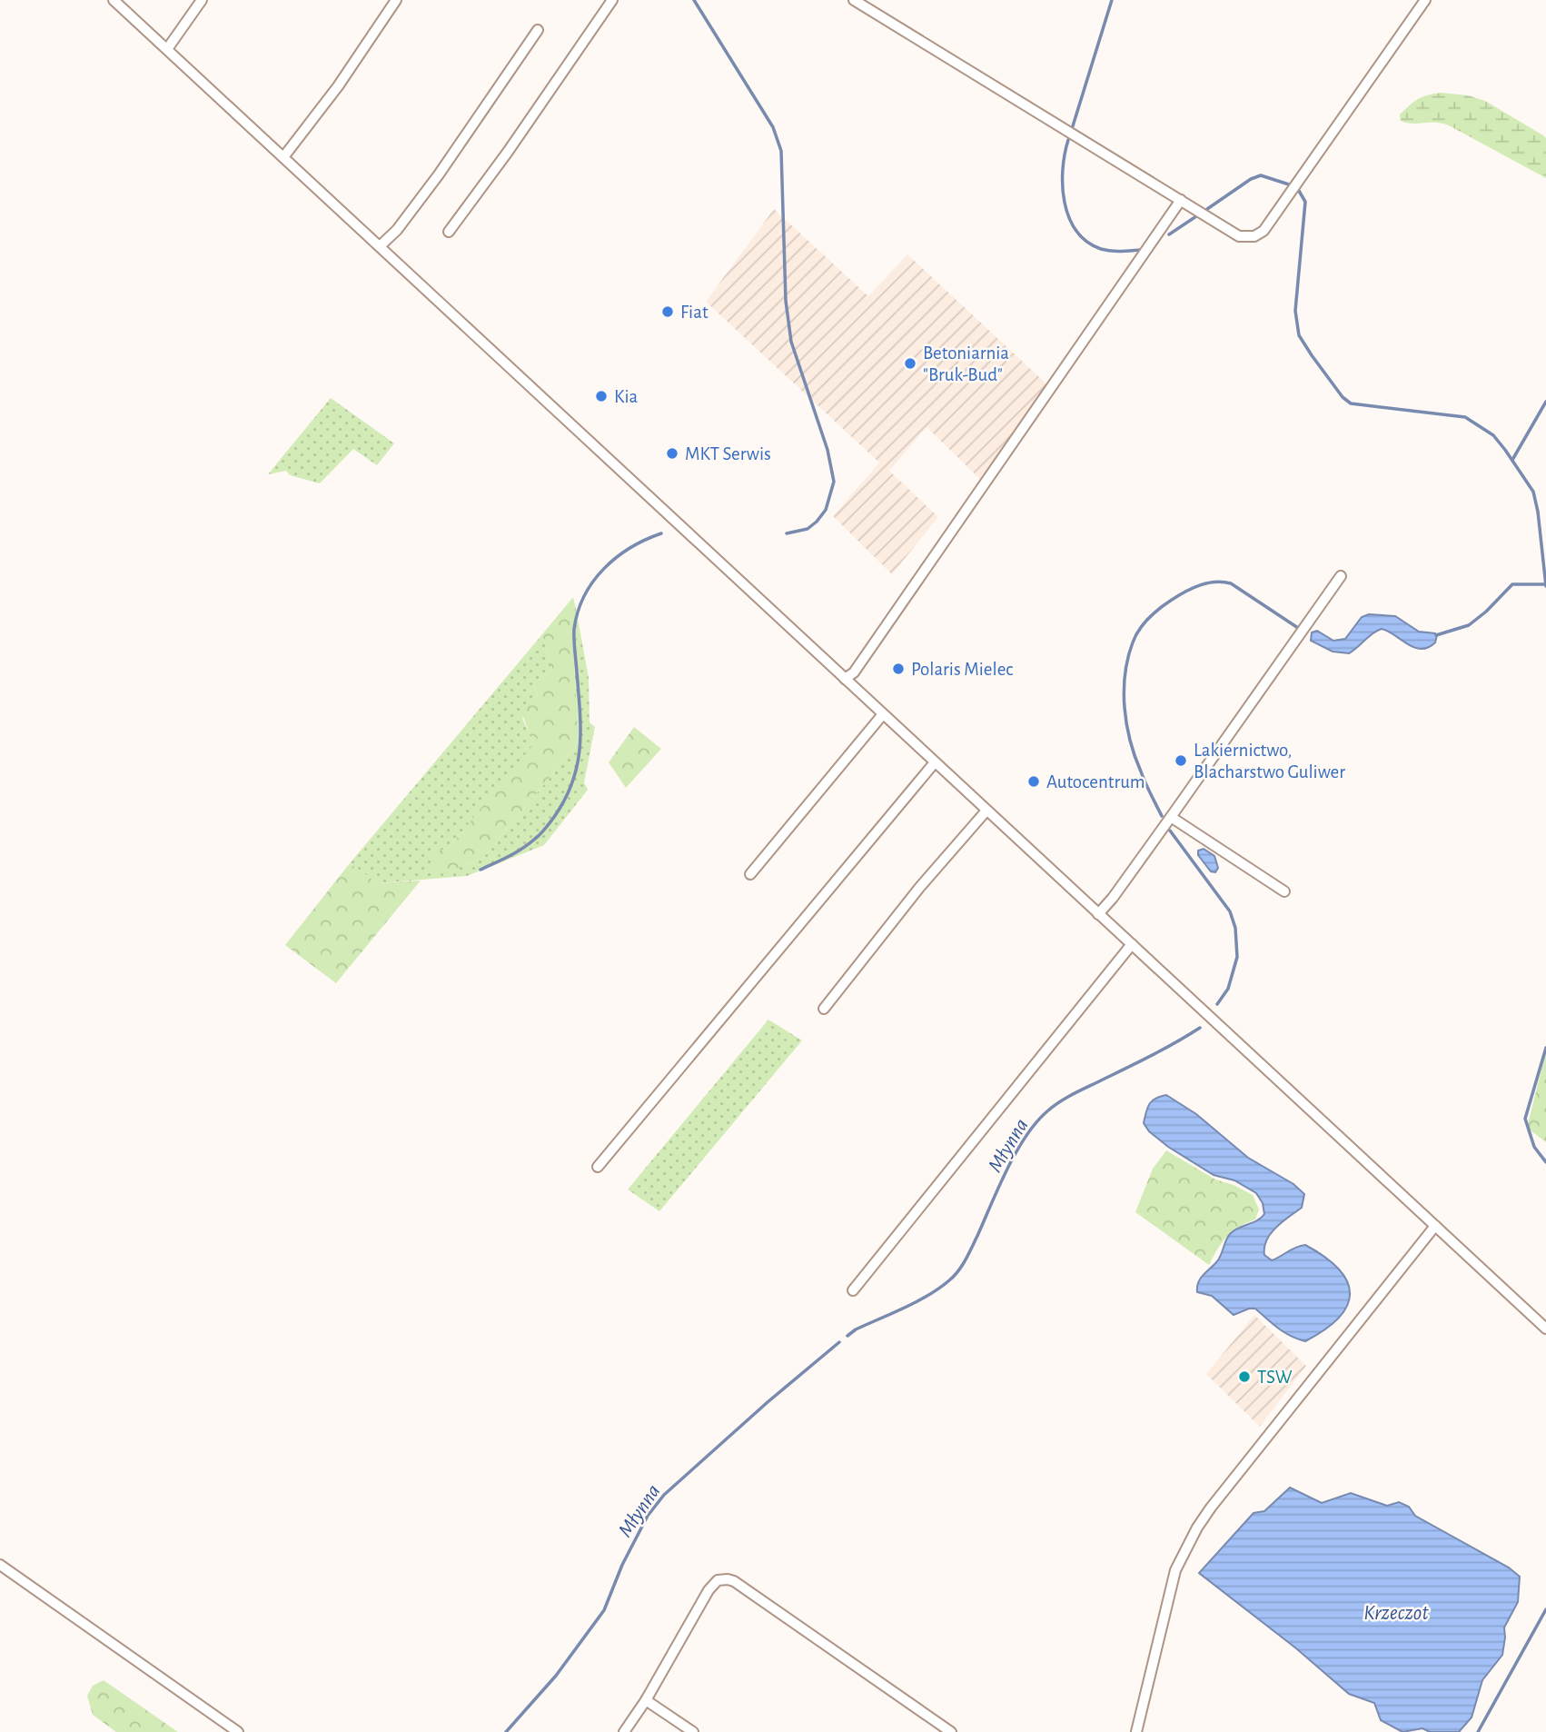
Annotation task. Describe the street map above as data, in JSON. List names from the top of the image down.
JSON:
{
  "water": ["Młynna", "Krzeczot"],
  "places": [
    "Fiat",
    "Betoniarnia \"Bruk-Bud\"",
    "Kia",
    "MKT Serwis",
    "Polaris Mielec",
    "Lakiernictwo, Blacharstwo Guliwer",
    "Autocentrum",
    "TSW"
  ]
}
